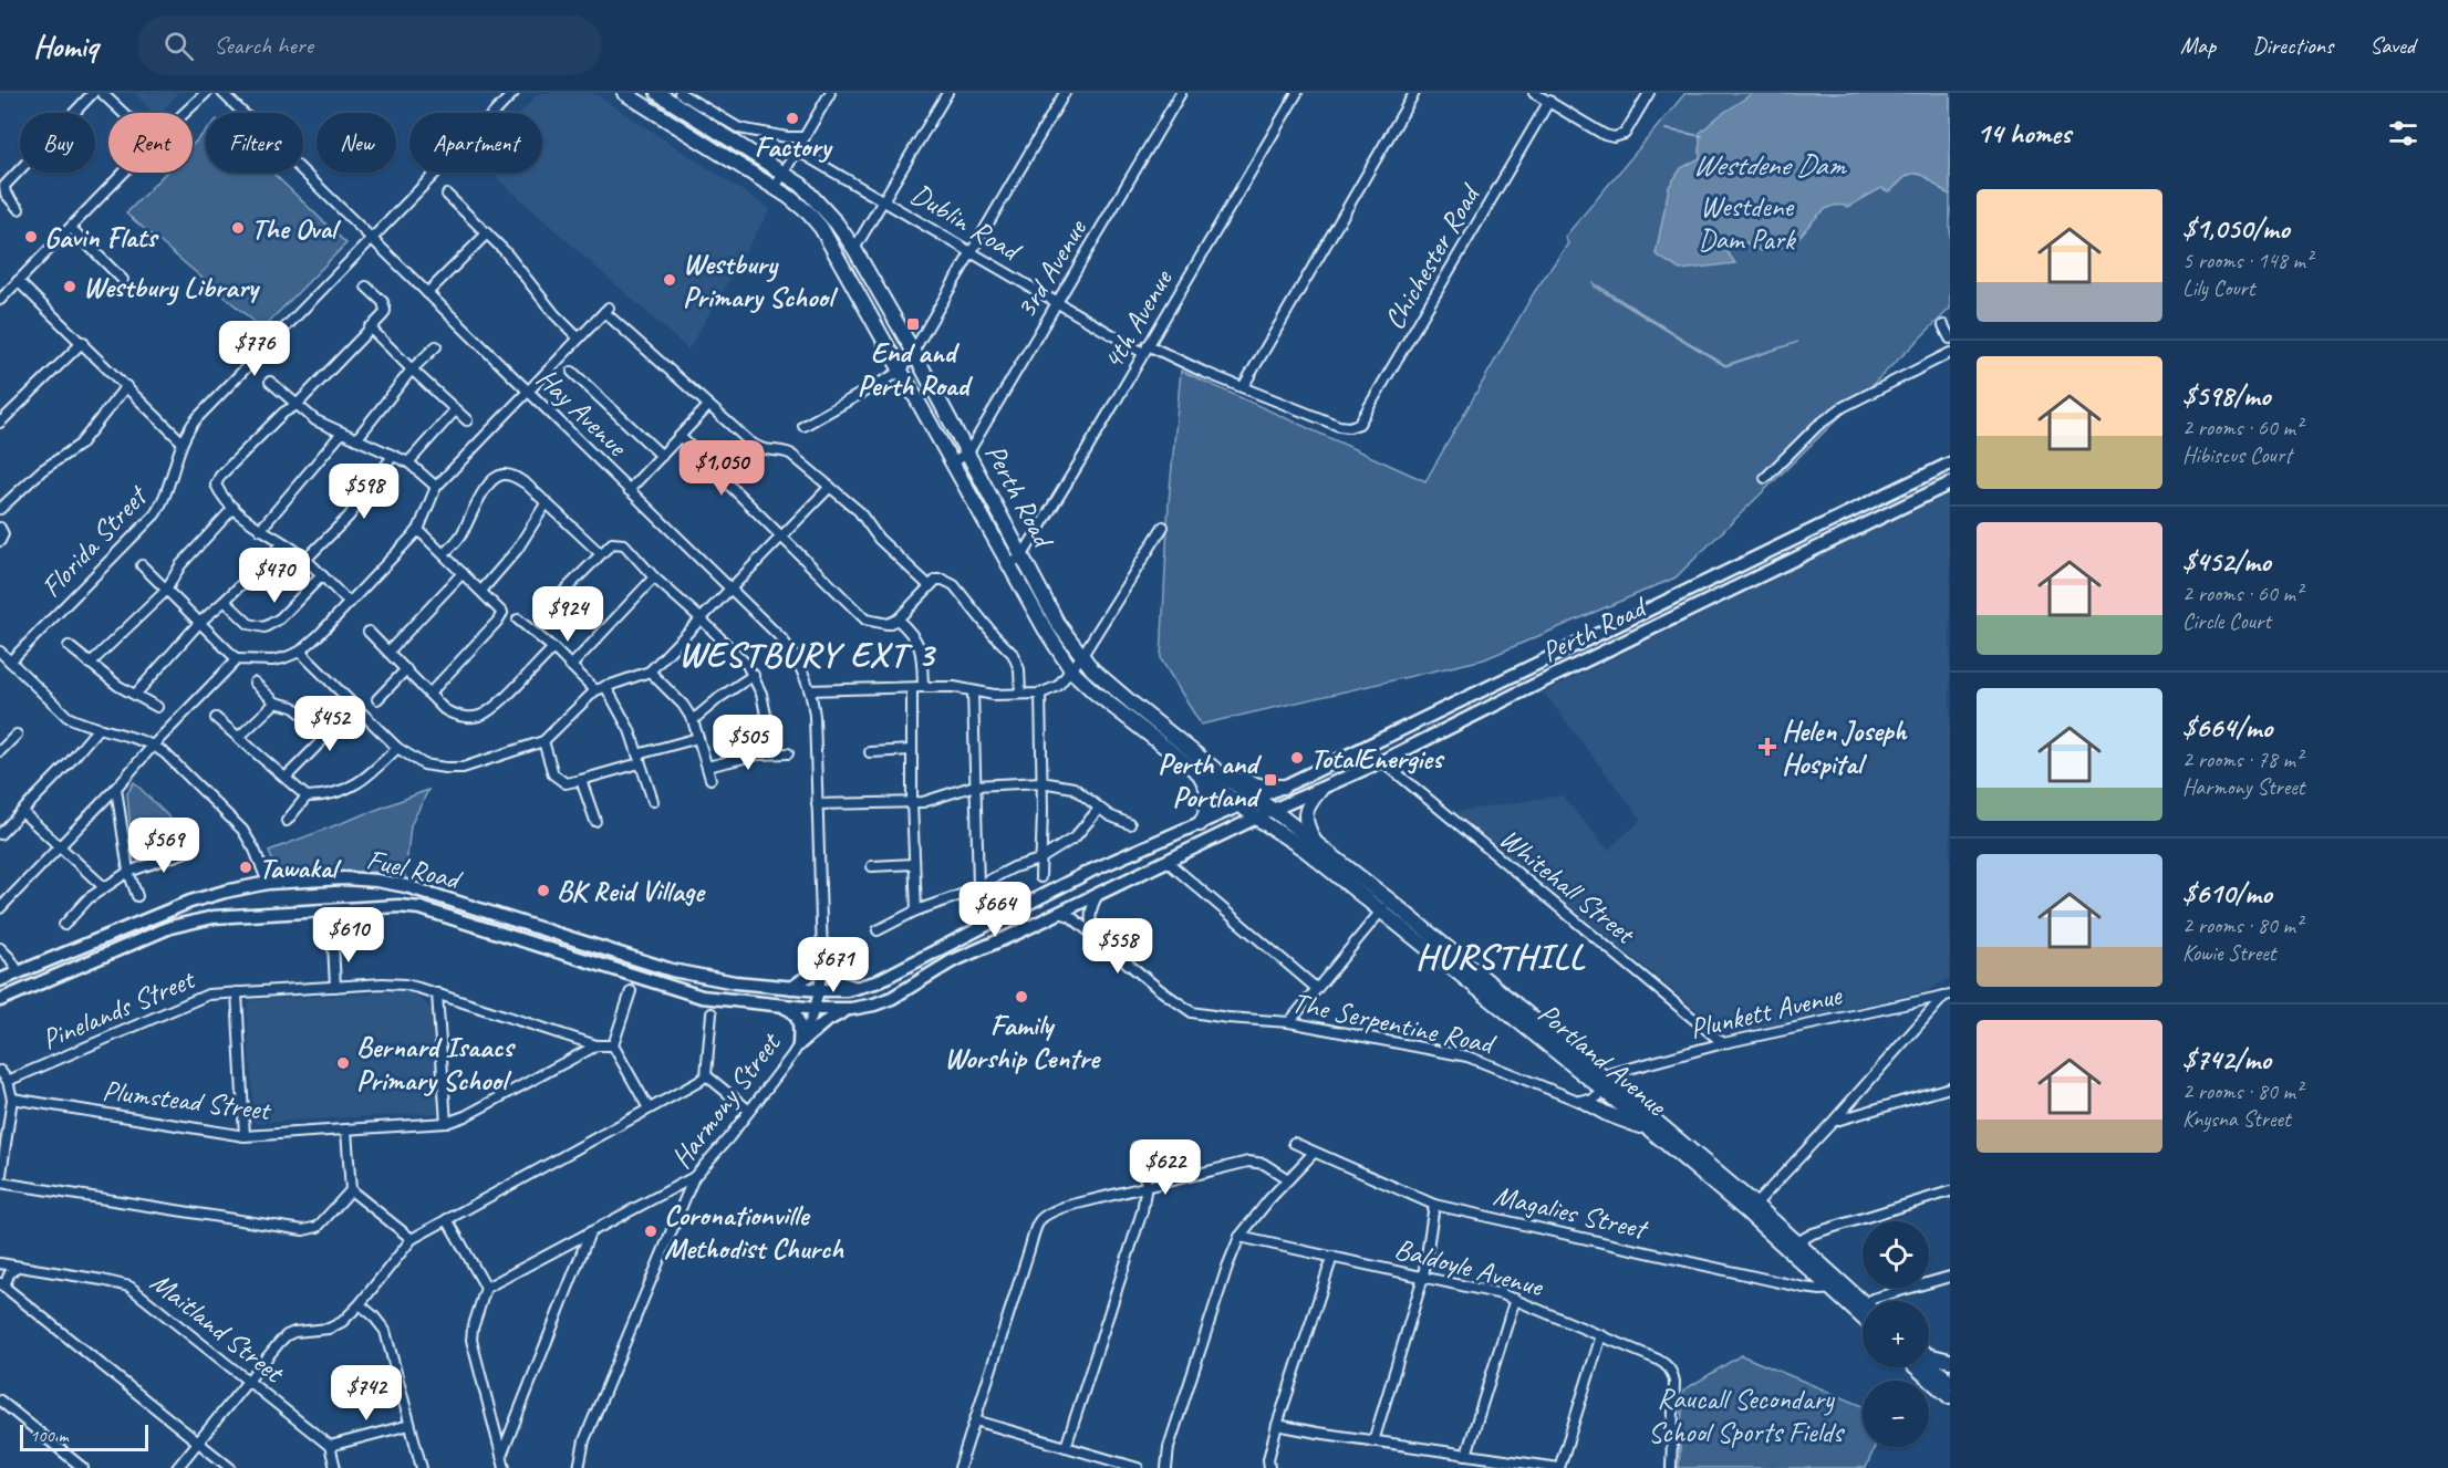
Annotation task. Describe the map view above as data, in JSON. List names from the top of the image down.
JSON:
{
  "streets": {
    "main road": ["Perth Road", "Fuel Road", "Portland Avenue"],
    "street": [
      "Dublin Road",
      "Chichester Road",
      "3rd Avenue",
      "4th Avenue",
      "Hay Avenue",
      "Florida Street",
      "Whitehall Street",
      "Pinelands Street",
      "Plunkett Avenue",
      "The Serpentine Road",
      "Plumstead Street",
      "Harmony Street",
      "Magalies Street",
      "Baldoyle Avenue",
      "Maitland Street"
    ]
  },
  "crossings": [
    ["Dublin Road", "Chichester Road"],
    ["Dublin Road", "3rd Avenue"],
    ["Dublin Road", "4th Avenue"],
    ["3rd Avenue", "Perth Road"],
    ["4th Avenue", "Perth Road"],
    ["Hay Avenue", "Florida Street"],
    ["Hay Avenue", "Fuel Road"],
    ["Hay Avenue", "Harmony Street"],
    ["Perth Road", "Whitehall Street"],
    ["Perth Road", "Portland Avenue"],
    ["Fuel Road", "Harmony Street"],
    ["Whitehall Street", "Plunkett Avenue"],
    ["Pinelands Street", "Plumstead Street"],
    ["Plunkett Avenue", "Portland Avenue"],
    ["Portland Avenue", "Magalies Street"]
  ],
  "districts": ["WESTBURY EXT 3", "HURSTHILL"],
  "water": ["Westdene Dam"],
  "parks": ["Westdene Dam Park", "Raucall Secondary School Sports Fields"],
  "places": {
    "other": [
      "Factory",
      "The Oval",
      "Gavin Flats",
      "Westbury Primary School",
      "Westbury Library",
      "TotalEnergies",
      "Tawakal",
      "BK Reid Village",
      "Family Worship Centre",
      "Bernard Isaacs Primary School",
      "Coronationville Methodist Church"
    ],
    "transit": ["End and Perth Road", "Perth and Portland"],
    "health": ["Helen Joseph Hospital"]
  },
  "scale_bar": "100 m",
  "page": {
    "header": "Homiq",
    "search": "Search here",
    "nav": ["Map", "Directions", "Saved"],
    "heading": "14 homes",
    "chip": [
      "Buy",
      "Rent",
      "Filters",
      "New",
      "Apartment"
    ],
    "list": [
      {
        "name": "$1,050/mo",
        "note": "5 rooms · 148 m² · Lily Court"
      },
      {
        "name": "$598/mo",
        "note": "2 rooms · 60 m² · Hibiscus Court"
      },
      {
        "name": "$452/mo",
        "note": "2 rooms · 60 m² · Circle Court"
      },
      {
        "name": "$664/mo",
        "note": "2 rooms · 78 m² · Harmony Street"
      },
      {
        "name": "$610/mo",
        "note": "2 rooms · 80 m² · Kowie Street"
      },
      {
        "name": "$742/mo",
        "note": "2 rooms · 80 m² · Knysna Street"
      }
    ],
    "price": [
      "$776",
      "$1,050",
      "$598",
      "$470",
      "$924",
      "$452",
      "$505",
      "$569",
      "$664",
      "$610",
      "$558",
      "$671",
      "$622",
      "$742"
    ],
    "map_buttons": ["+", "−"],
    "scale": "100 m"
  }
}
